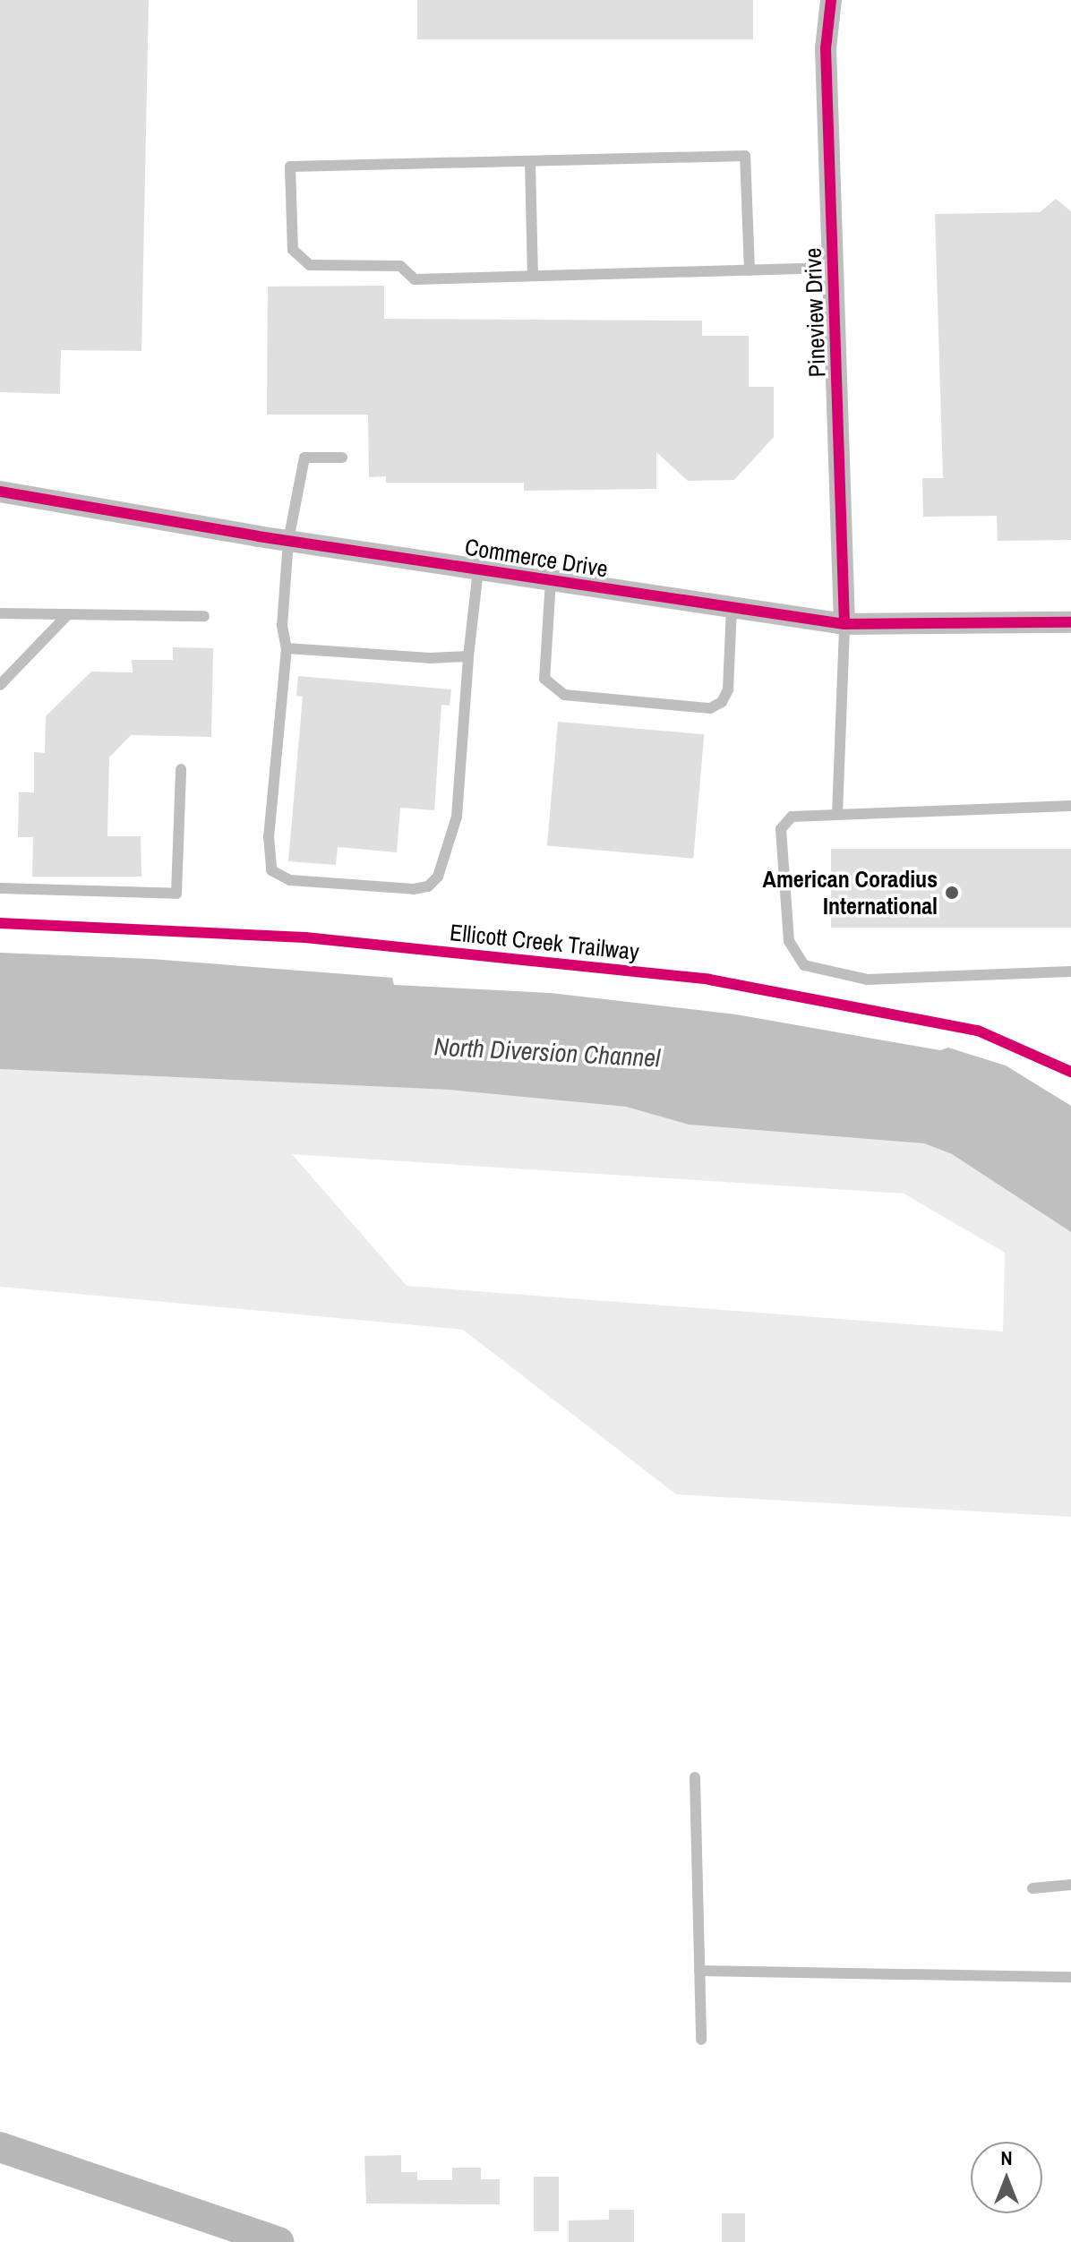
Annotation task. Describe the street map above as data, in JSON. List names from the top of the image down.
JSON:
{
  "streets": {
    "street": ["Pineview Drive", "Commerce Drive"],
    "cycle path": ["Ellicott Creek Trailway"]
  },
  "crossings": [
    ["Pineview Drive", "Commerce Drive"]
  ],
  "water": ["North Diversion Channel"],
  "places": ["American Coradius International"],
  "north": "top"
}
